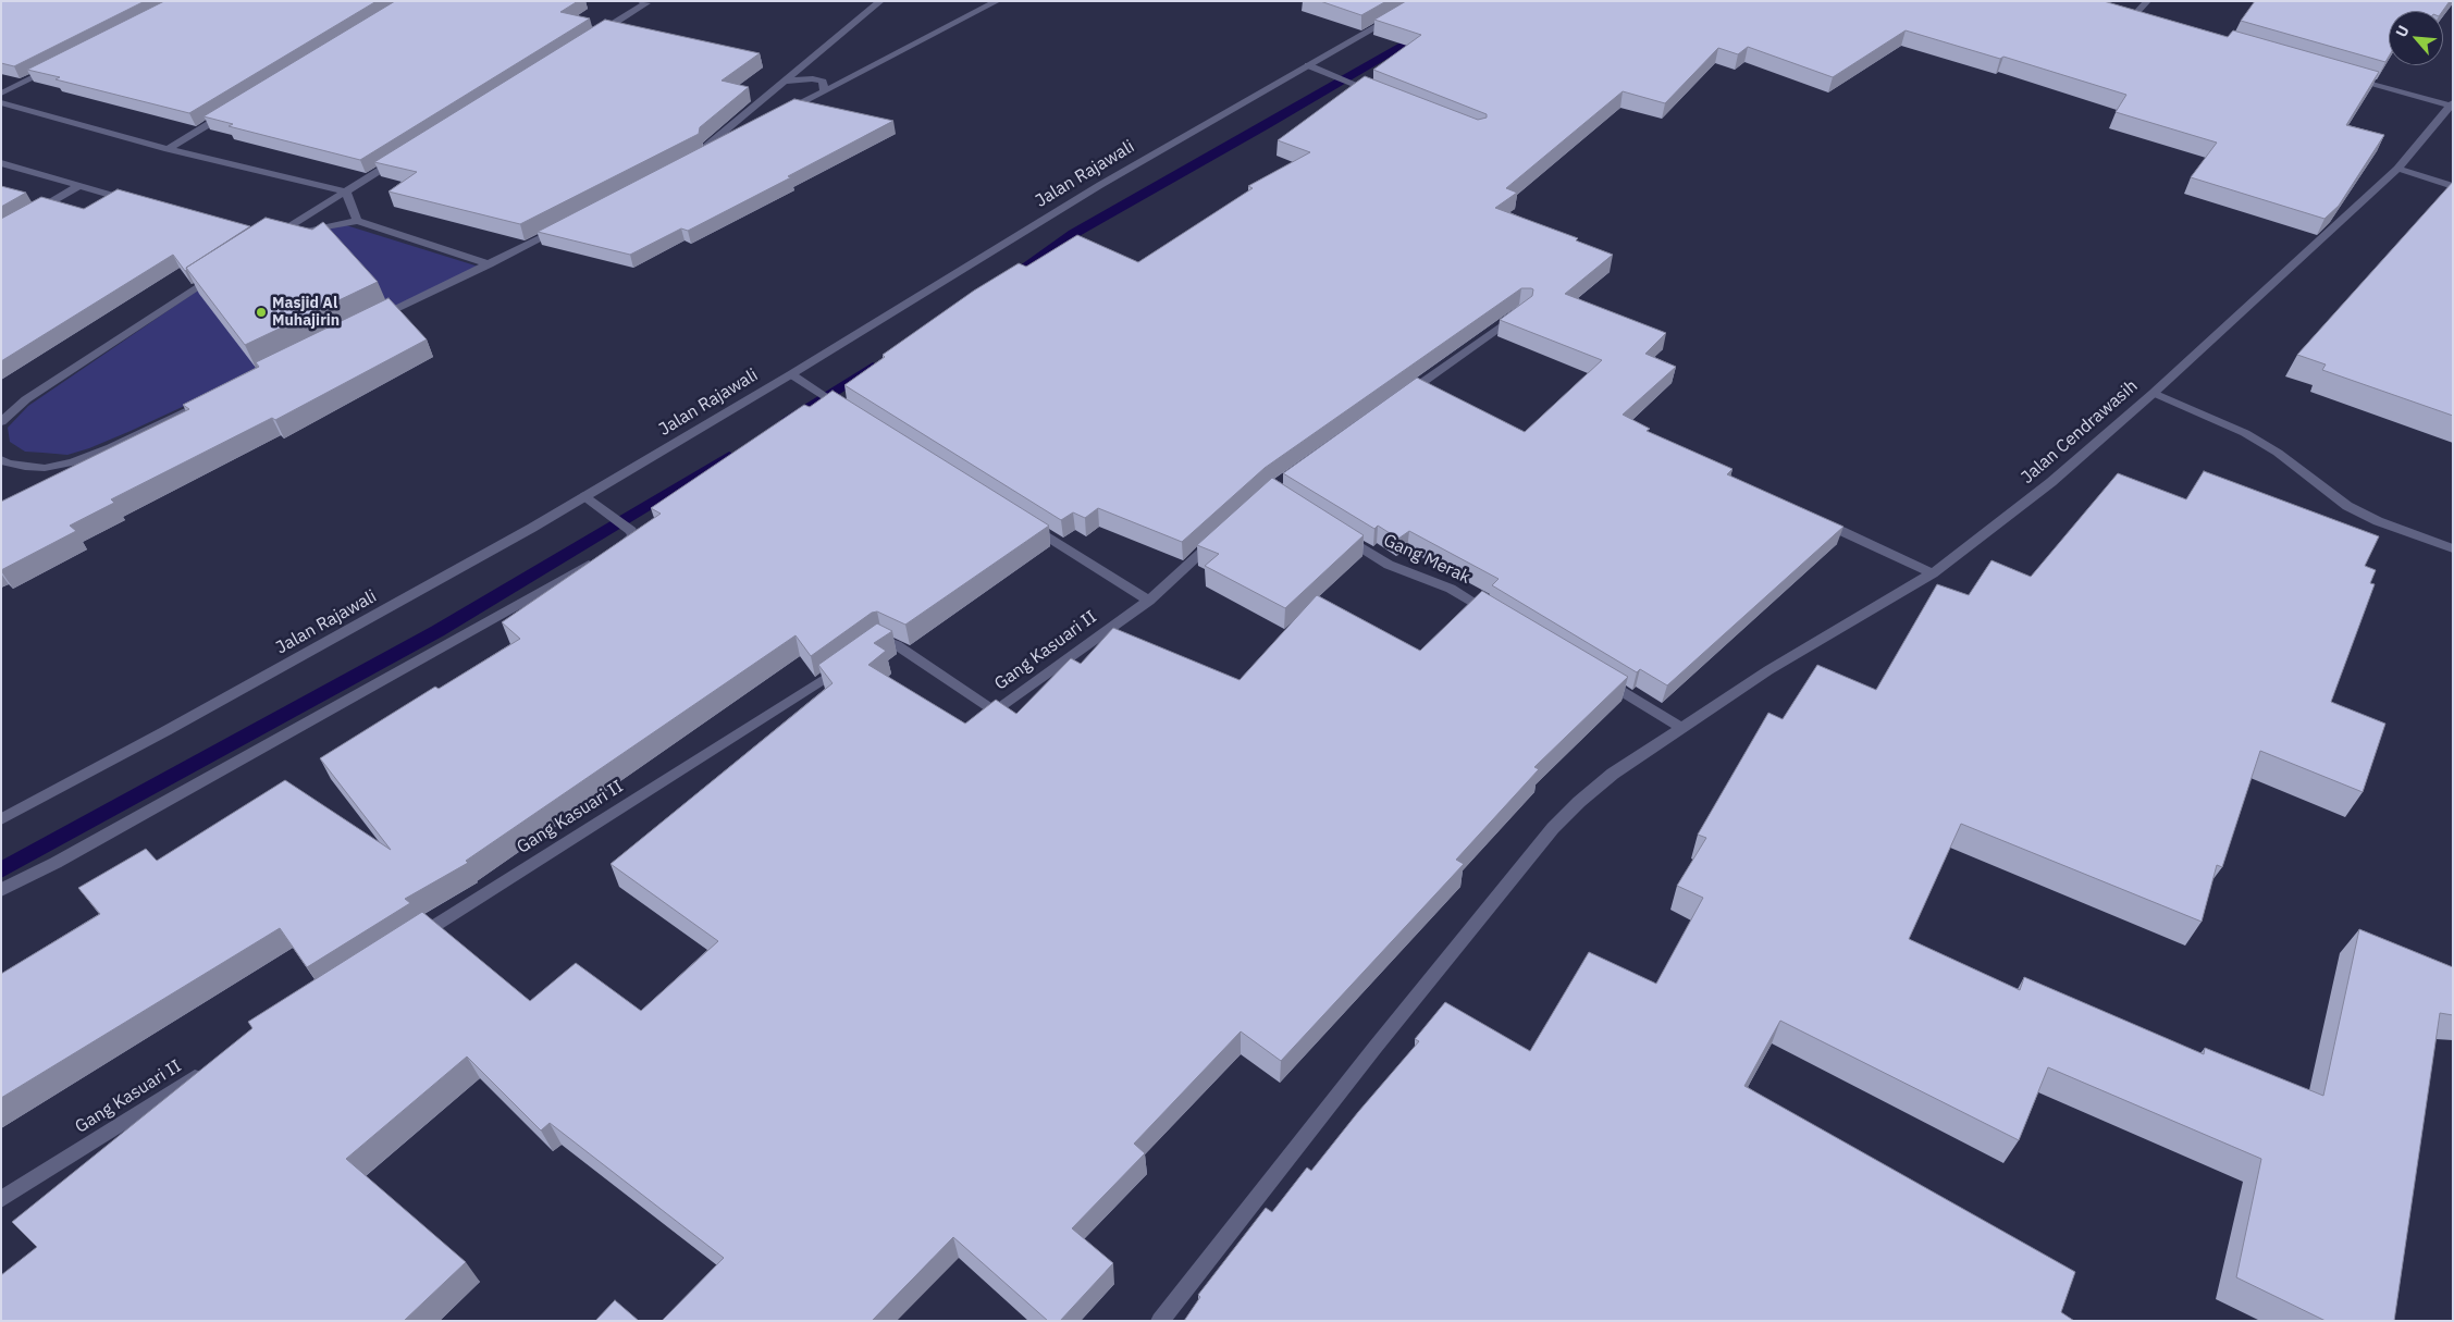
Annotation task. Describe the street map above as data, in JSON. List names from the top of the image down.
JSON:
{
  "streets": {
    "street": [
      "Jalan Rajawali",
      "Jalan Cendrawasih",
      "Gang Merak",
      "Gang Kasuari II"
    ]
  },
  "places": ["Masjid Al Muhajirin"],
  "north": "top left"
}
